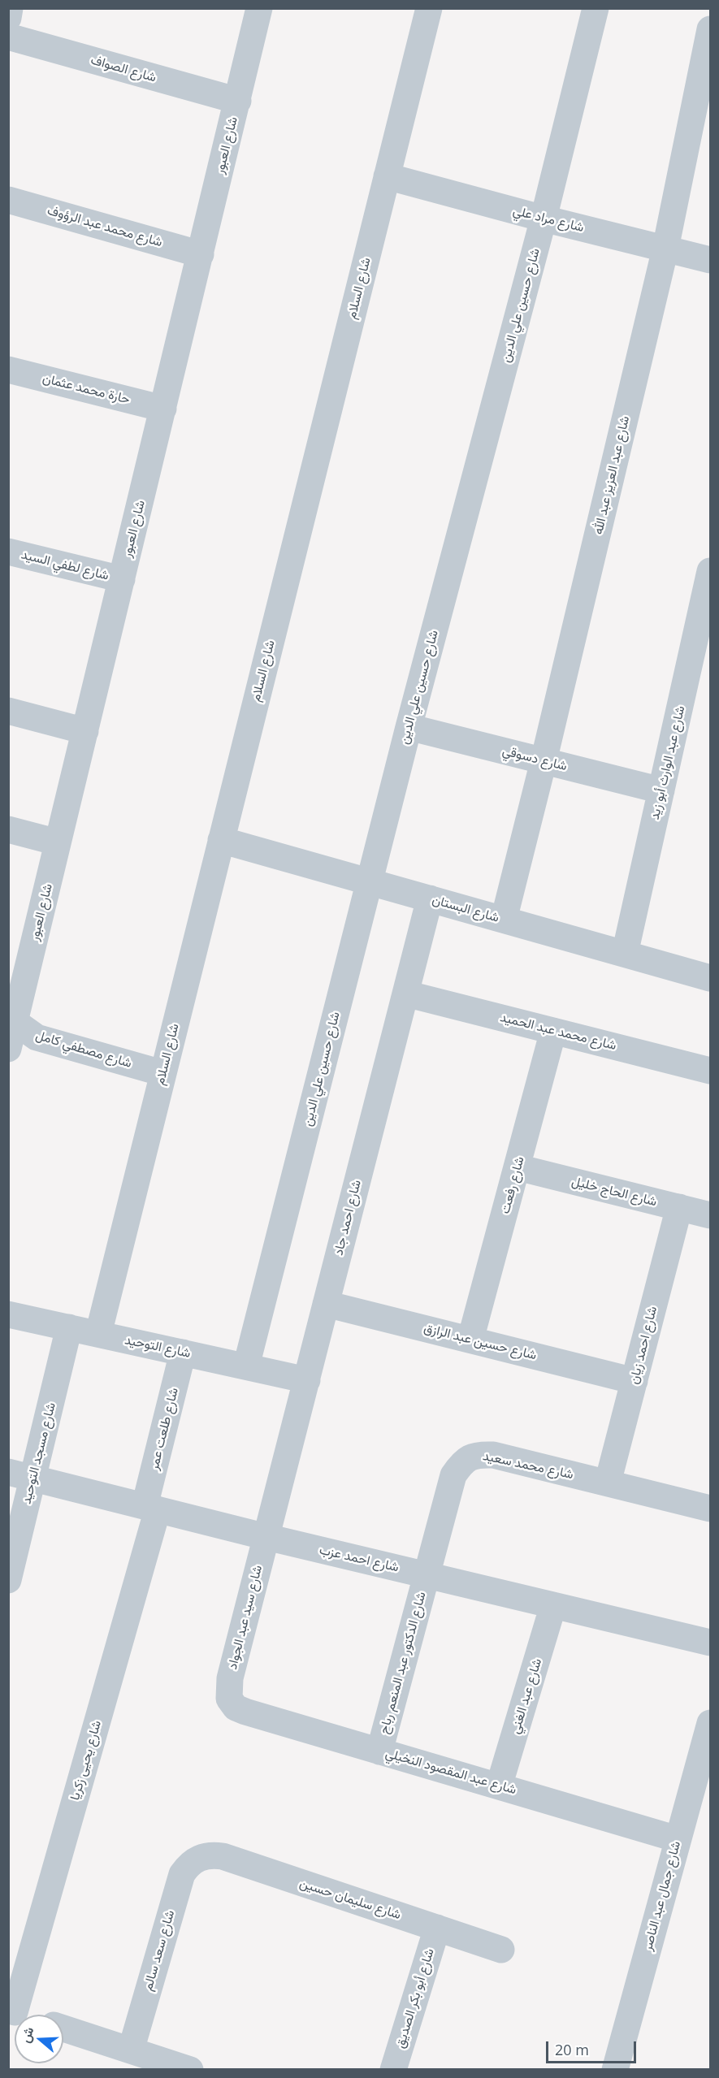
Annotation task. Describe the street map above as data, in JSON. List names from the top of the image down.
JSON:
{
  "streets": {
    "street": [
      "شارع الصواف",
      "شارع العبور",
      "شارع مراد علي",
      "شارع محمد عبد الرؤوف",
      "شارع السلام",
      "شارع حسين علي الدين",
      "حارة محمد عثمان",
      "شارع عبد العزيز عبد الله",
      "شارع لطفي السيد",
      "شارع دسوقي",
      "شارع عبد الوارث أبو زيد",
      "شارع البستان",
      "شارع محمد عبد الحميد",
      "شارع مصطفي كامل",
      "شارع رفعت",
      "شارع الحاج خليل",
      "شارع احمد جاد",
      "شارع حسين عبد الرازق",
      "شارع احمد زيان",
      "شارع التوحيد",
      "شارع طلعت عمر",
      "شارع مسجد التوحيد",
      "شارع محمد سعيد",
      "شارع احمد عزب",
      "شارع سيد عبد الجواد",
      "شارع الدكتور عبد المنعم رباح",
      "شارع عبد الغني",
      "شارع يحيى زكريا",
      "شارع عبد المقصود النخيلي",
      "شارع جمال عبد الناصر",
      "شارع سليمان حسين",
      "شارع سعد سالم",
      "شارع أبو بكر الصديق"
    ]
  },
  "crossings": [
    ["شارع الصواف", "شارع العبور"],
    ["شارع العبور", "شارع محمد عبد الرؤوف"],
    ["شارع العبور", "حارة محمد عثمان"],
    ["شارع العبور", "شارع لطفي السيد"],
    ["شارع العبور", "شارع مصطفي كامل"],
    ["شارع مراد علي", "شارع السلام"],
    ["شارع مراد علي", "شارع حسين علي الدين"],
    ["شارع مراد علي", "شارع عبد العزيز عبد الله"],
    ["شارع السلام", "شارع البستان"],
    ["شارع السلام", "شارع مصطفي كامل"],
    ["شارع السلام", "شارع التوحيد"],
    ["شارع حسين علي الدين", "شارع دسوقي"],
    ["شارع حسين علي الدين", "شارع البستان"],
    ["شارع حسين علي الدين", "شارع التوحيد"],
    ["شارع عبد العزيز عبد الله", "شارع دسوقي"],
    ["شارع عبد العزيز عبد الله", "شارع البستان"],
    ["شارع دسوقي", "شارع عبد الوارث أبو زيد"],
    ["شارع عبد الوارث أبو زيد", "شارع البستان"],
    ["شارع البستان", "شارع احمد جاد"],
    ["شارع محمد عبد الحميد", "شارع رفعت"],
    ["شارع محمد عبد الحميد", "شارع احمد جاد"],
    ["شارع رفعت", "شارع الحاج خليل"],
    ["شارع رفعت", "شارع حسين عبد الرازق"],
    ["شارع الحاج خليل", "شارع احمد زيان"],
    ["شارع احمد جاد", "شارع حسين عبد الرازق"],
    ["شارع احمد جاد", "شارع التوحيد"],
    ["شارع احمد جاد", "شارع احمد عزب"],
    ["شارع احمد جاد", "شارع سيد عبد الجواد"],
    ["شارع حسين عبد الرازق", "شارع احمد زيان"],
    ["شارع احمد زيان", "شارع محمد سعيد"],
    ["شارع التوحيد", "شارع طلعت عمر"],
    ["شارع التوحيد", "شارع مسجد التوحيد"],
    ["شارع طلعت عمر", "شارع احمد عزب"],
    ["شارع طلعت عمر", "شارع يحيى زكريا"],
    ["شارع مسجد التوحيد", "شارع احمد عزب"],
    ["شارع محمد سعيد", "شارع احمد عزب"],
    ["شارع محمد سعيد", "شارع الدكتور عبد المنعم رباح"],
    ["شارع احمد عزب", "شارع سيد عبد الجواد"],
    ["شارع احمد عزب", "شارع الدكتور عبد المنعم رباح"],
    ["شارع احمد عزب", "شارع عبد الغني"],
    ["شارع احمد عزب", "شارع يحيى زكريا"],
    ["شارع سيد عبد الجواد", "شارع عبد المقصود النخيلي"],
    ["شارع الدكتور عبد المنعم رباح", "شارع عبد المقصود النخيلي"],
    ["شارع عبد الغني", "شارع عبد المقصود النخيلي"],
    ["شارع عبد المقصود النخيلي", "شارع جمال عبد الناصر"],
    ["شارع سليمان حسين", "شارع سعد سالم"],
    ["شارع سليمان حسين", "شارع أبو بكر الصديق"]
  ],
  "scale_bar": "20 m",
  "north": "left"
}
